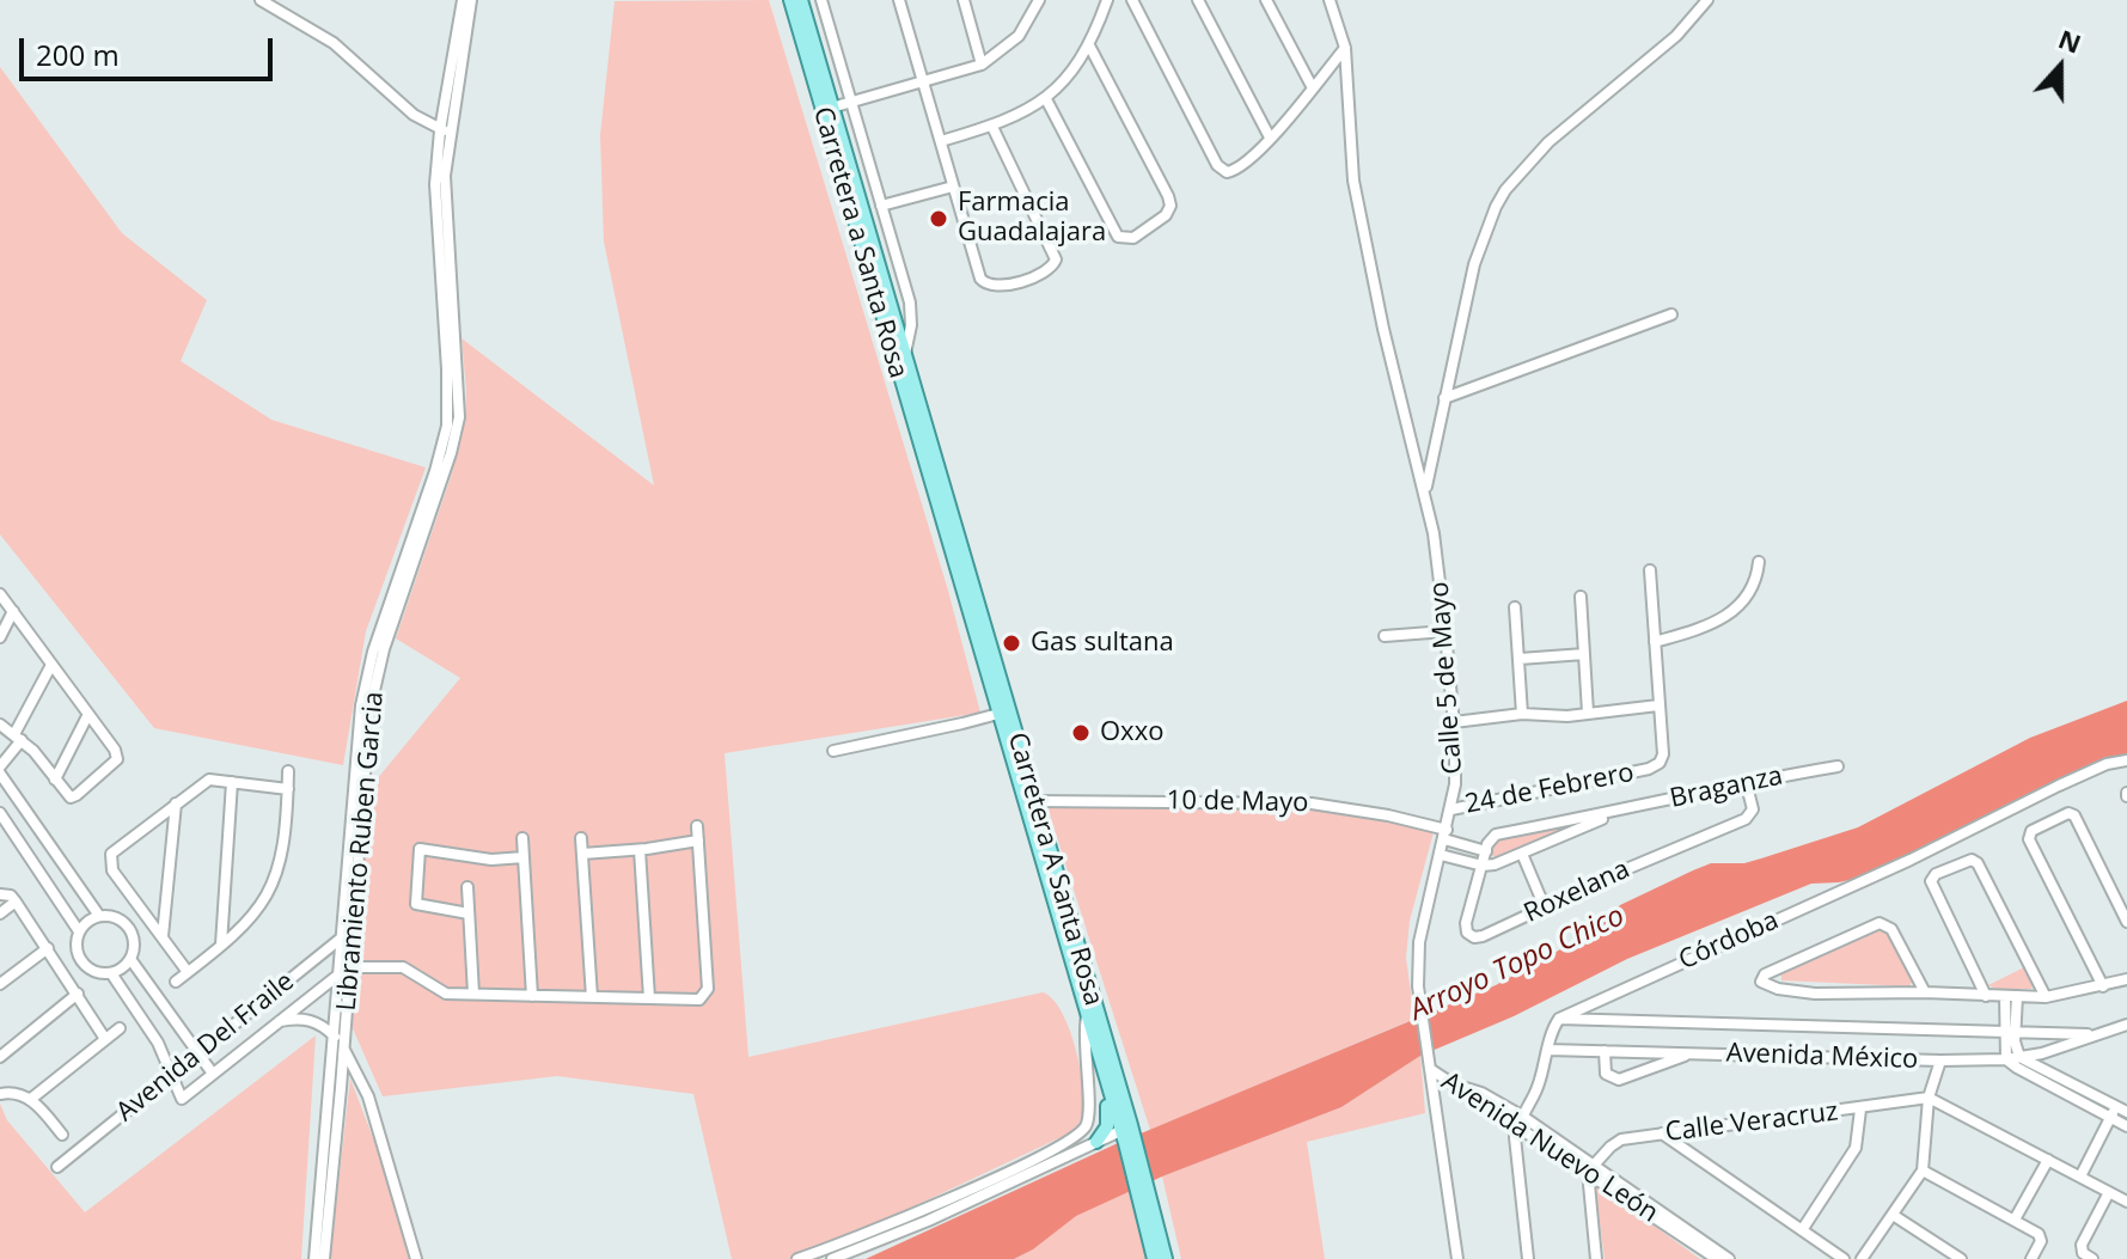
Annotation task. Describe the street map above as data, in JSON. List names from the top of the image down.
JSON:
{
  "streets": {
    "main road": ["Carretera a Santa Rosa", "Carretera A Santa Rosa"],
    "street": [
      "Calle 5 de Mayo",
      "Braganza",
      "24 de Febrero",
      "10 de Mayo",
      "Libramiento Ruben Garcia",
      "Roxelana",
      "Córdoba",
      "Avenida Del Fraile",
      "Avenida México",
      "Calle Veracruz",
      "Avenida Nuevo León"
    ]
  },
  "crossings": [
    ["Carretera a Santa Rosa", "Carretera A Santa Rosa"],
    ["Calle 5 de Mayo", "24 de Febrero"],
    ["Calle 5 de Mayo", "10 de Mayo"],
    ["Calle 5 de Mayo", "Avenida Nuevo León"],
    ["Braganza", "Roxelana"],
    ["10 de Mayo", "Carretera A Santa Rosa"],
    ["10 de Mayo", "Roxelana"],
    ["Libramiento Ruben Garcia", "Avenida Del Fraile"],
    ["Córdoba", "Avenida México"],
    ["Calle Veracruz", "Avenida Nuevo León"]
  ],
  "water": ["Arroyo Topo Chico"],
  "places": ["Farmacia Guadalajara", "Gas sultana", "Oxxo"],
  "scale_bar": "200 m",
  "north": "top"
}
